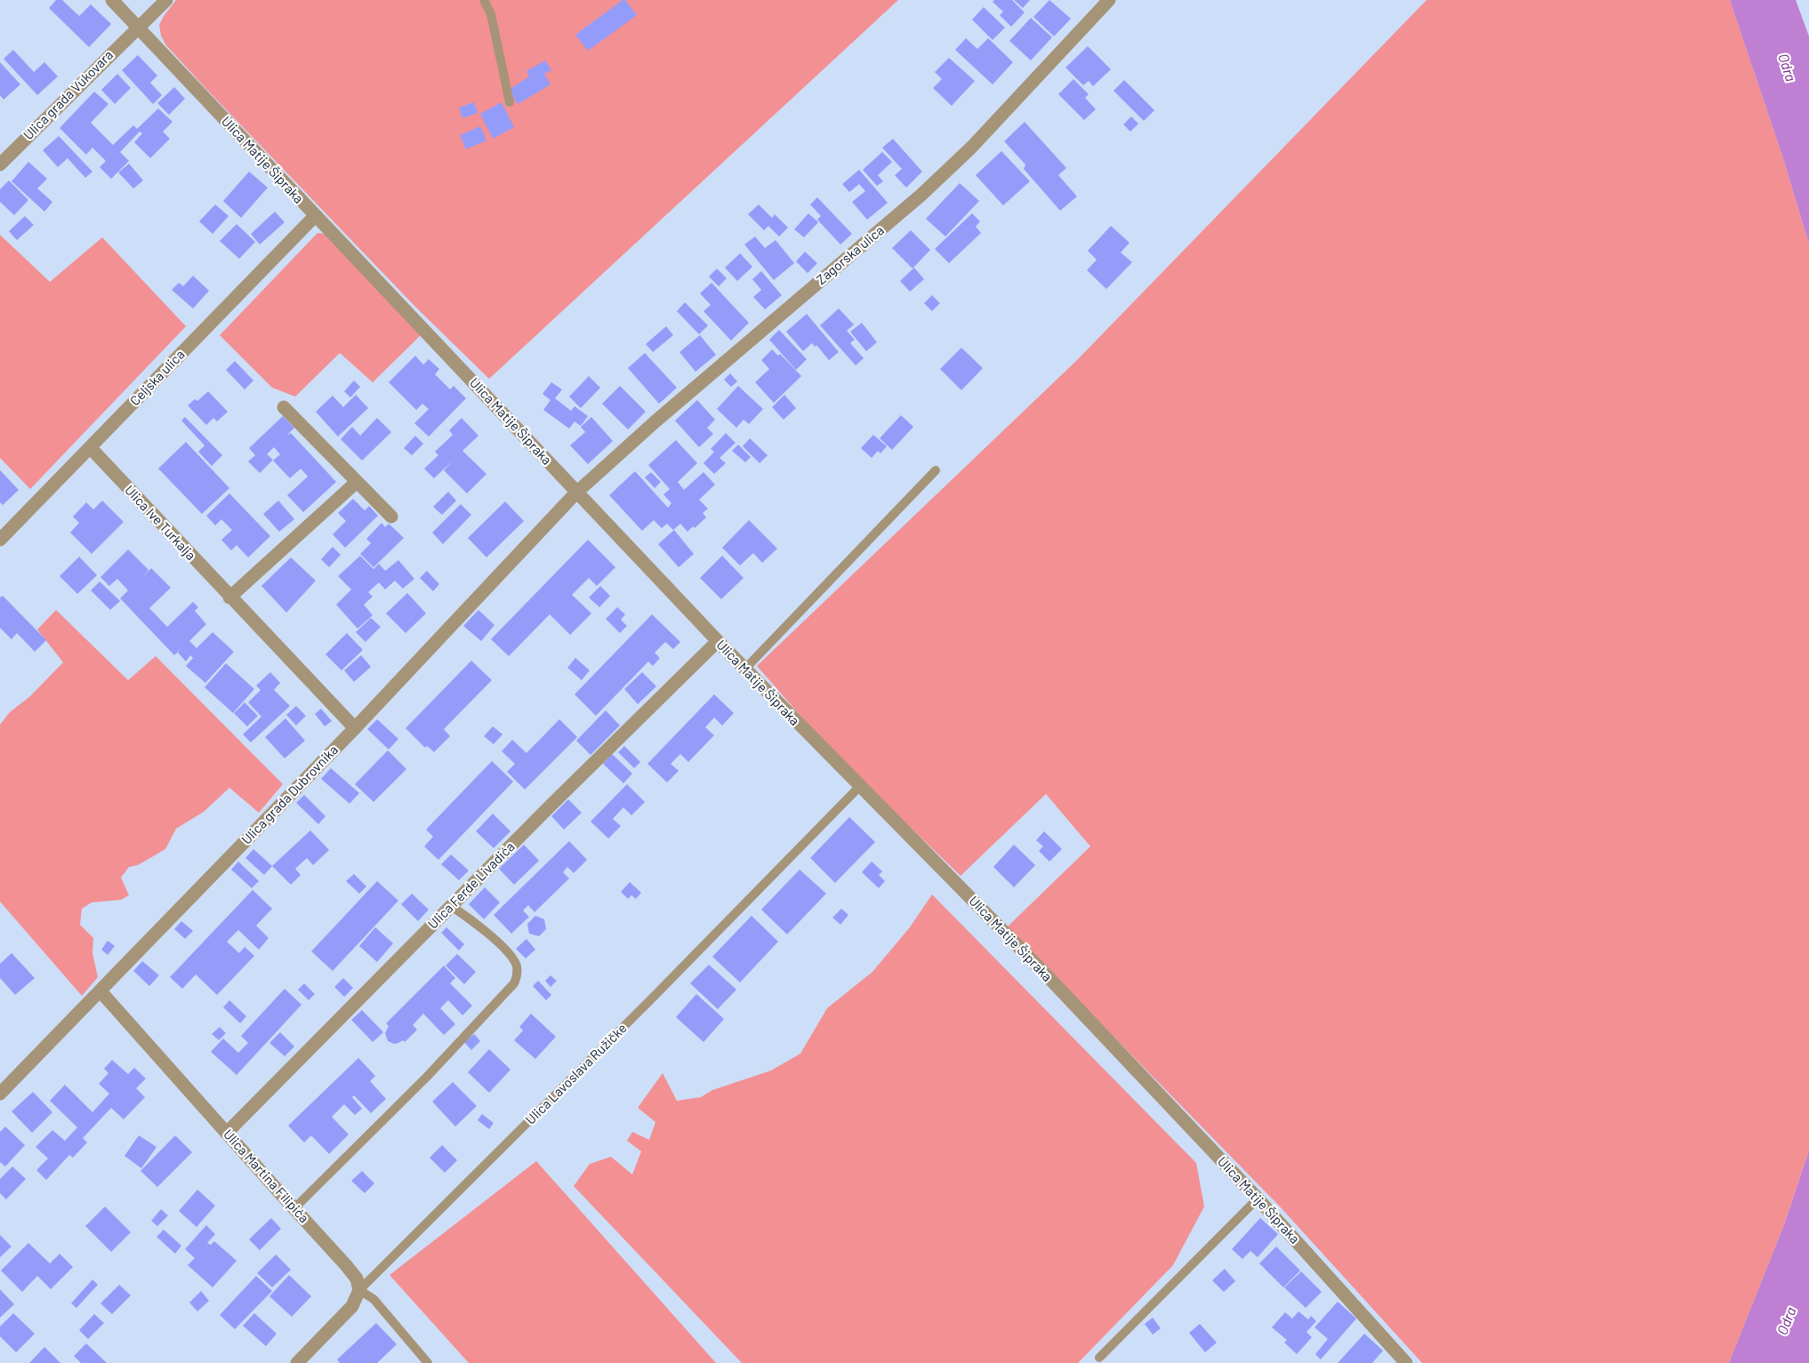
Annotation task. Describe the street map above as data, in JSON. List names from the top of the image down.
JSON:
{
  "streets": {
    "street": [
      "Ulica grada Vukovara",
      "Ulica Matije Šipraka",
      "Zagorska ulica",
      "Celjska ulica",
      "Ulica Ive Turkalja",
      "Ulica grada Dubrovnika",
      "Ulica Ferde Livadića",
      "Ulica Lavoslava Ružičke",
      "Ulica Martina Filipića"
    ]
  },
  "crossings": [
    ["Ulica grada Vukovara", "Ulica Matije Šipraka"],
    ["Ulica Matije Šipraka", "Zagorska ulica"],
    ["Ulica Matije Šipraka", "Celjska ulica"],
    ["Ulica Matije Šipraka", "Ulica grada Dubrovnika"],
    ["Ulica Matije Šipraka", "Ulica Ferde Livadića"],
    ["Ulica Matije Šipraka", "Ulica Lavoslava Ružičke"],
    ["Zagorska ulica", "Ulica grada Dubrovnika"],
    ["Celjska ulica", "Ulica Ive Turkalja"],
    ["Ulica Ive Turkalja", "Ulica grada Dubrovnika"],
    ["Ulica grada Dubrovnika", "Ulica Martina Filipića"],
    ["Ulica Ferde Livadića", "Ulica Martina Filipića"],
    ["Ulica Lavoslava Ružičke", "Ulica Martina Filipića"]
  ],
  "water": ["Odra"]
}
